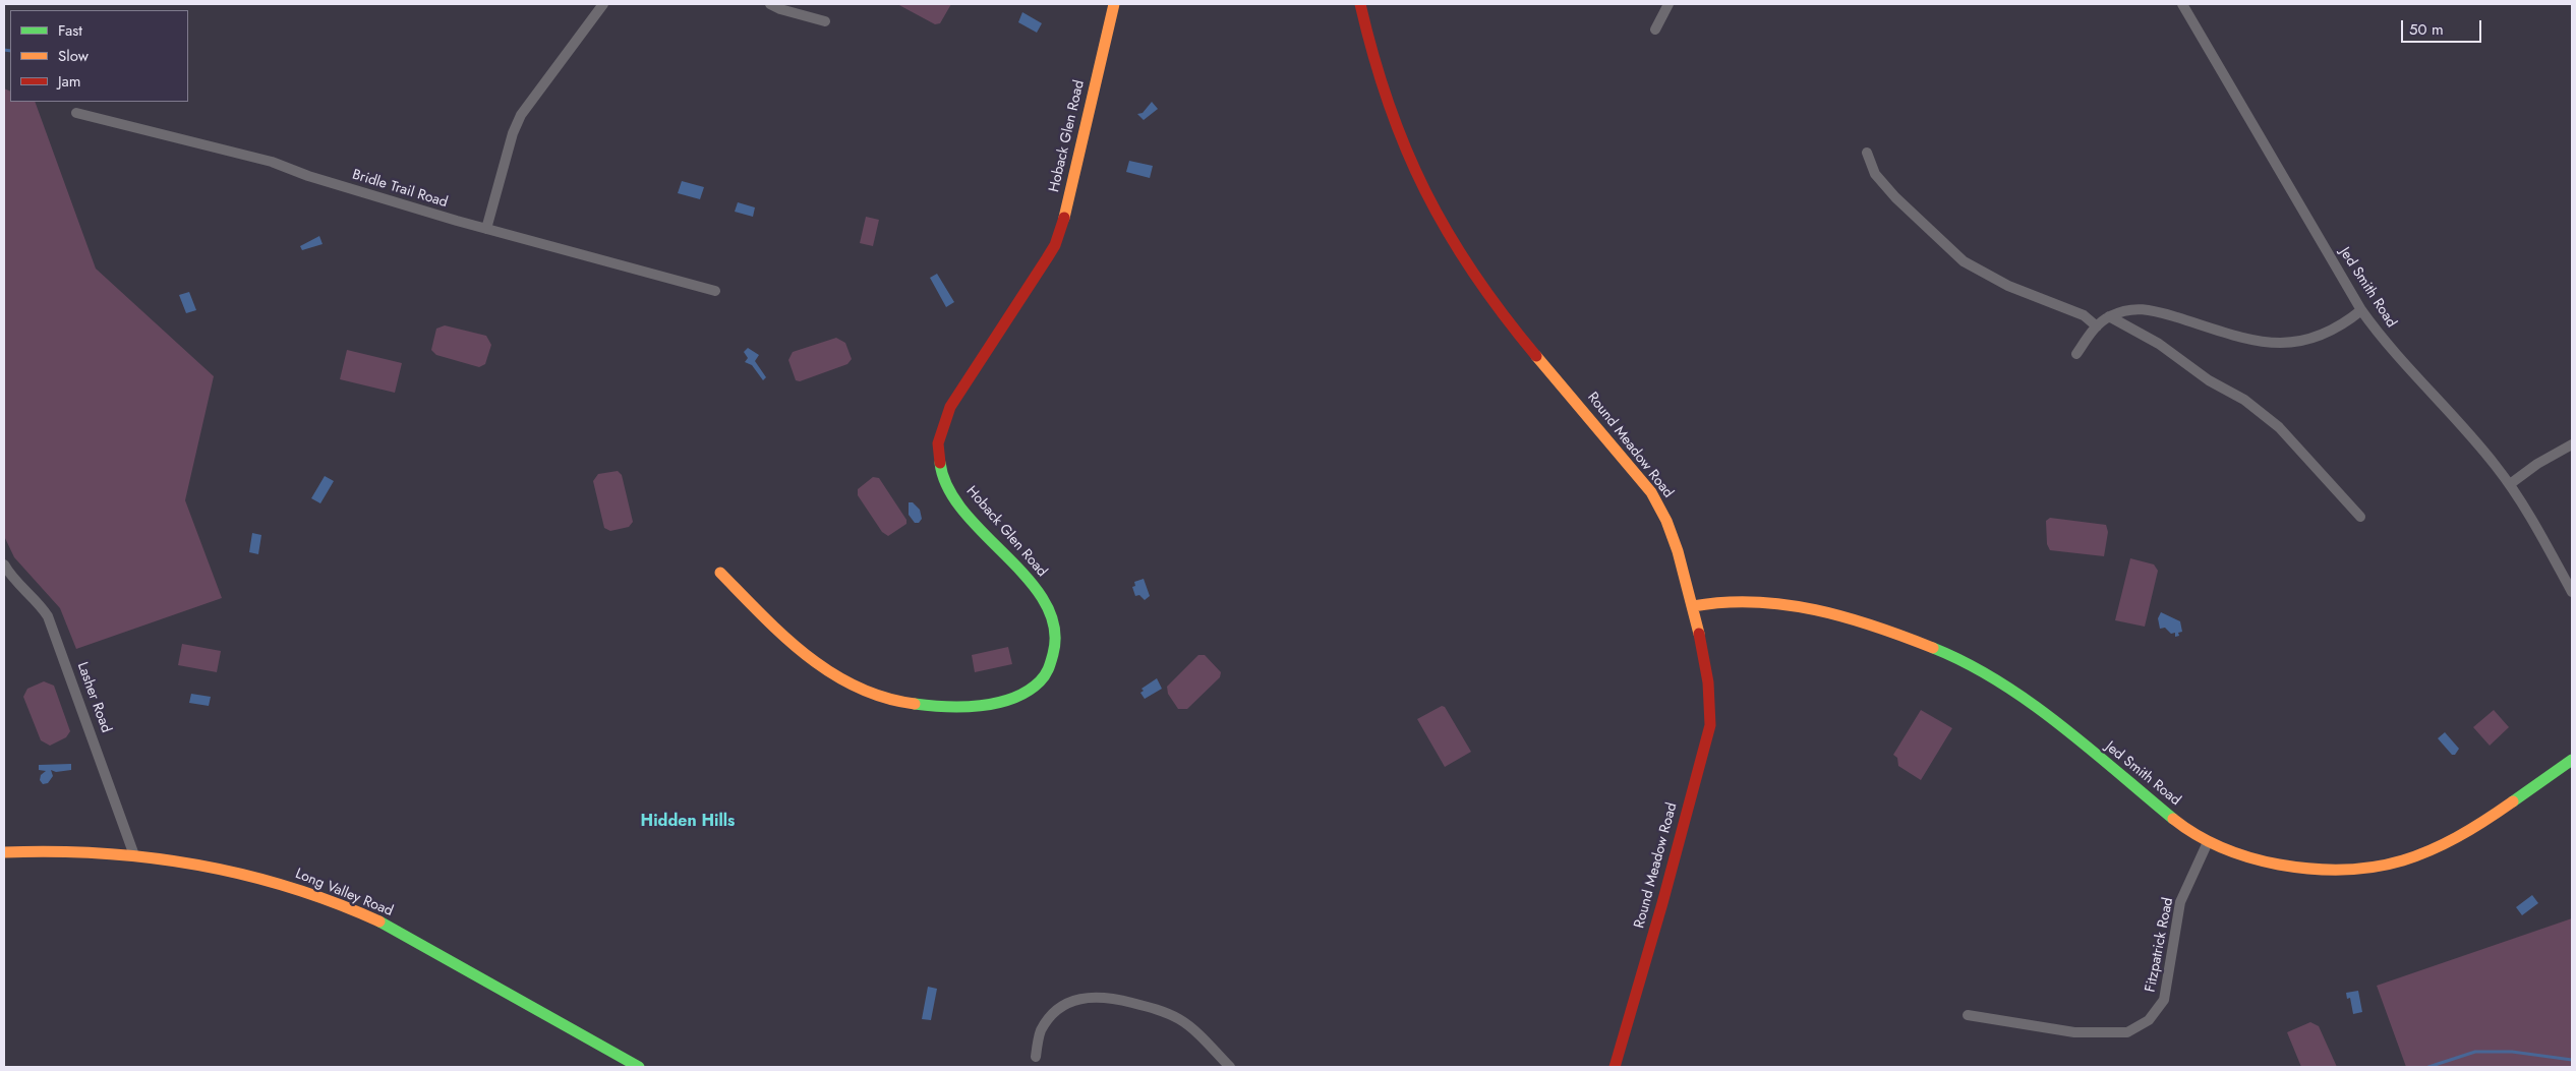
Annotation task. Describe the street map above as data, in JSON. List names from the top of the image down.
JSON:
{
  "streets": {
    "street": [
      "Hoback Glen Road",
      "Bridle Trail Road",
      "Jed Smith Road",
      "Round Meadow Road",
      "Lasher Road",
      "Long Valley Road",
      "Fitzpatrick Road"
    ]
  },
  "crossings": [
    ["Jed Smith Road", "Round Meadow Road"],
    ["Jed Smith Road", "Fitzpatrick Road"],
    ["Lasher Road", "Long Valley Road"]
  ],
  "districts": ["Hidden Hills"],
  "legend": ["Fast", "Slow", "Jam"],
  "scale_bar": "50 m"
}
